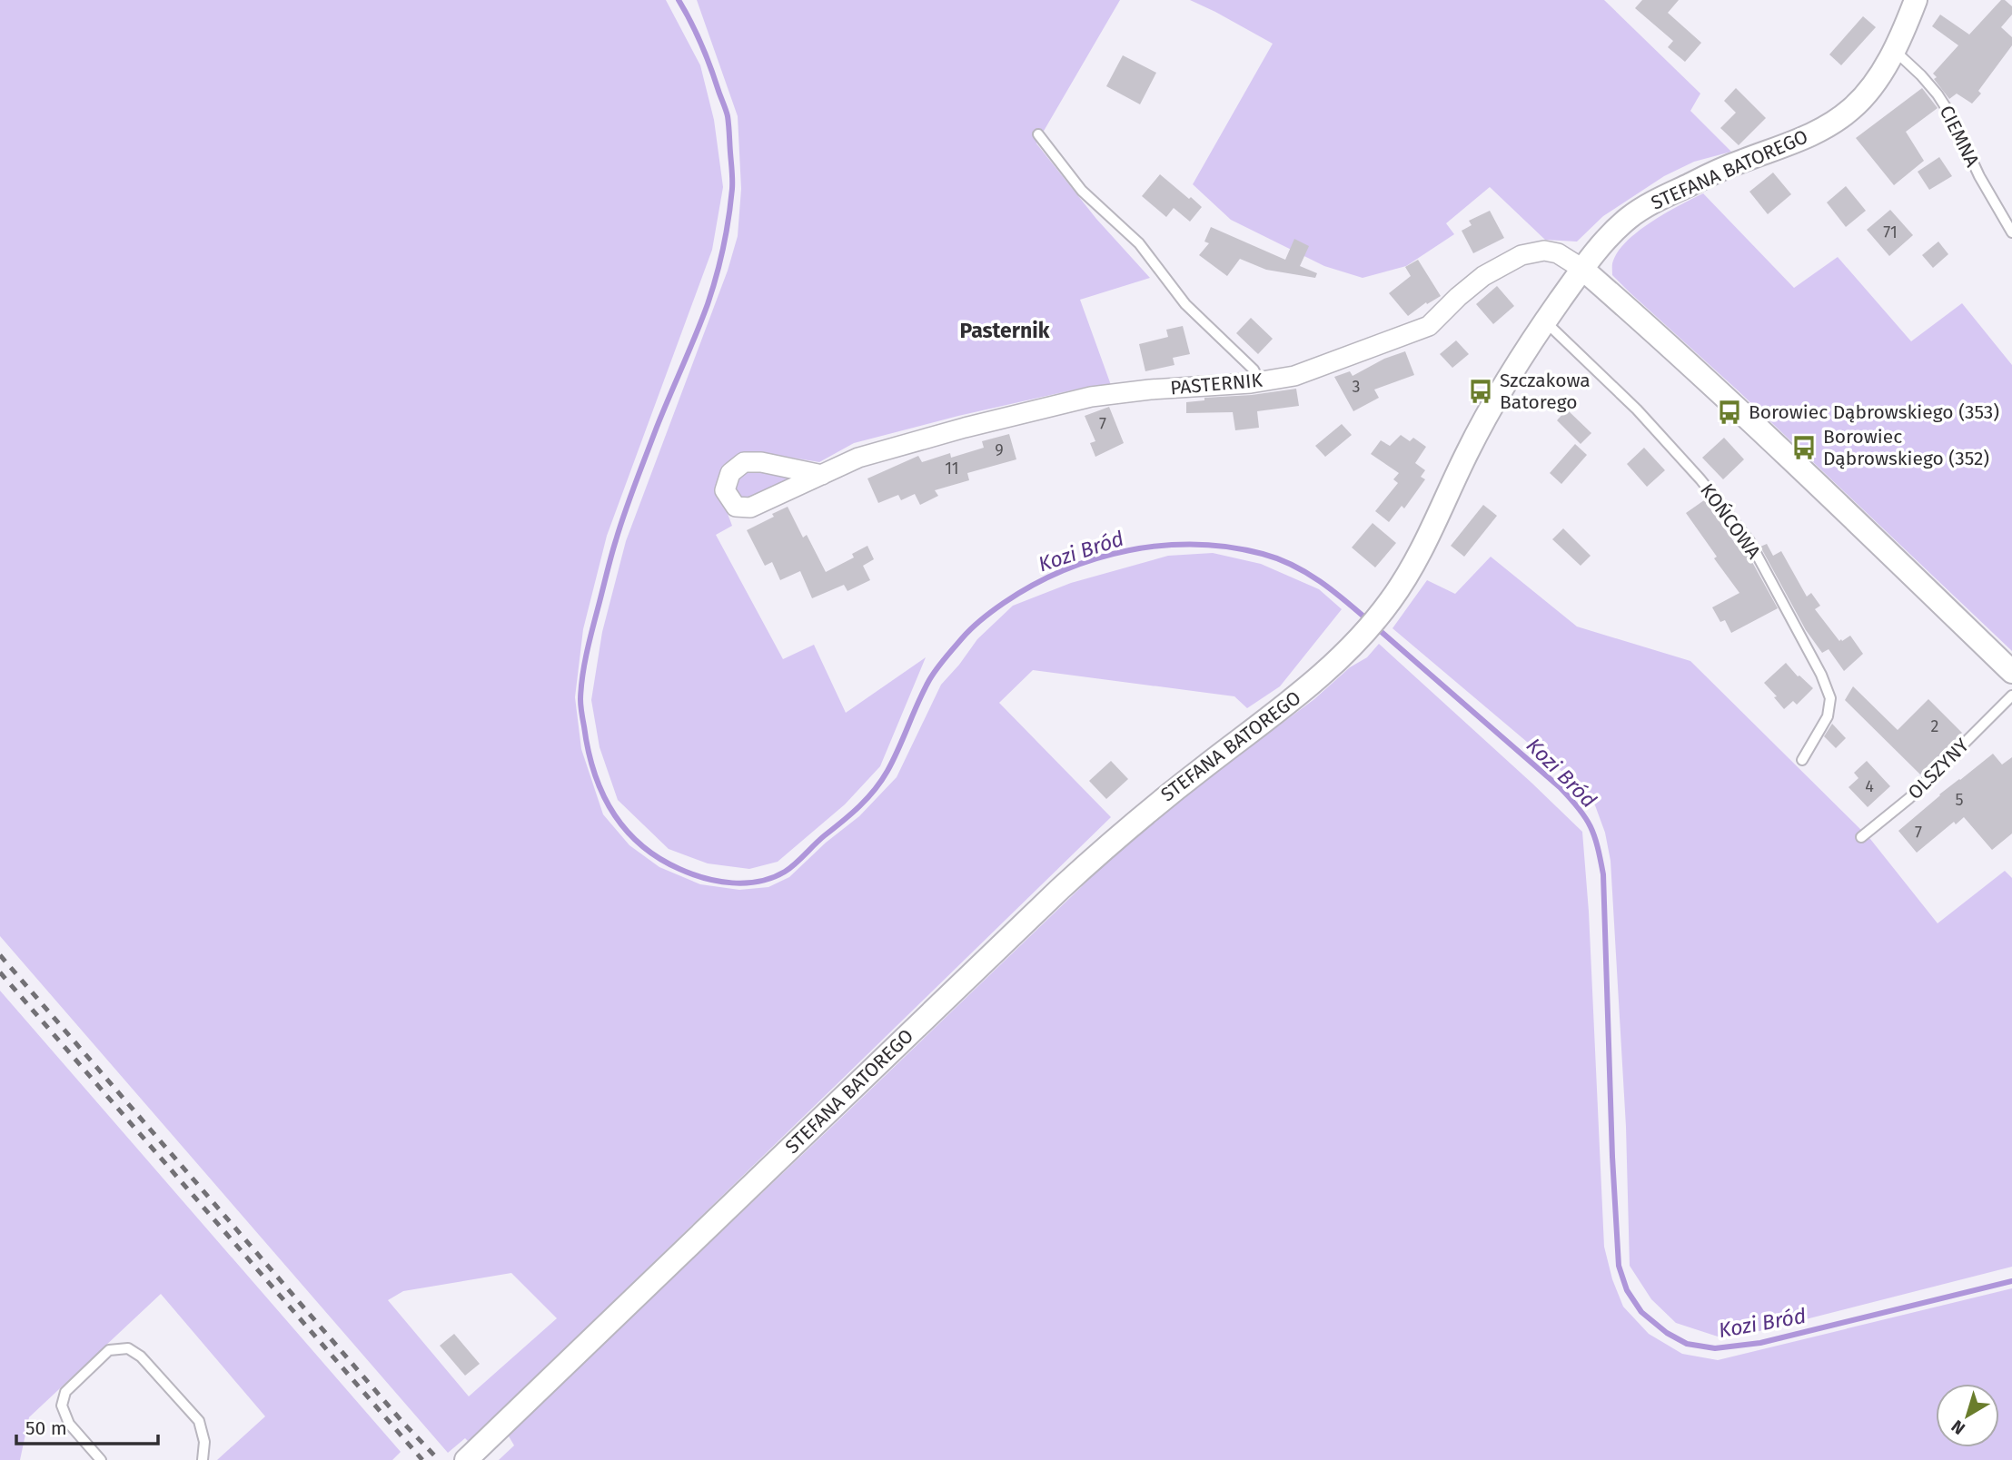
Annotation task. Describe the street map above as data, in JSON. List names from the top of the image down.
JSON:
{
  "streets": {
    "street": ["STEFANA BATOREGO", "PASTERNIK"],
    "lane": ["CIEMNA", "KOŃCOWA", "OLSZYNY"]
  },
  "crossings": [
    ["CIEMNA", "STEFANA BATOREGO"],
    ["STEFANA BATOREGO", "PASTERNIK"],
    ["STEFANA BATOREGO", "KOŃCOWA"]
  ],
  "districts": ["Pasternik"],
  "water": ["Kozi Bród"],
  "places": {
    "bus stop": ["Szczakowa Batorego", "Borowiec Dąbrowskiego (353)", "Borowiec Dąbrowskiego (352)"]
  },
  "house_numbers": [
    "71",
    "3",
    "7",
    "9",
    "11",
    "2",
    "4",
    "5",
    "7"
  ],
  "scale_bar": "50 m",
  "north": "bottom left"
}
